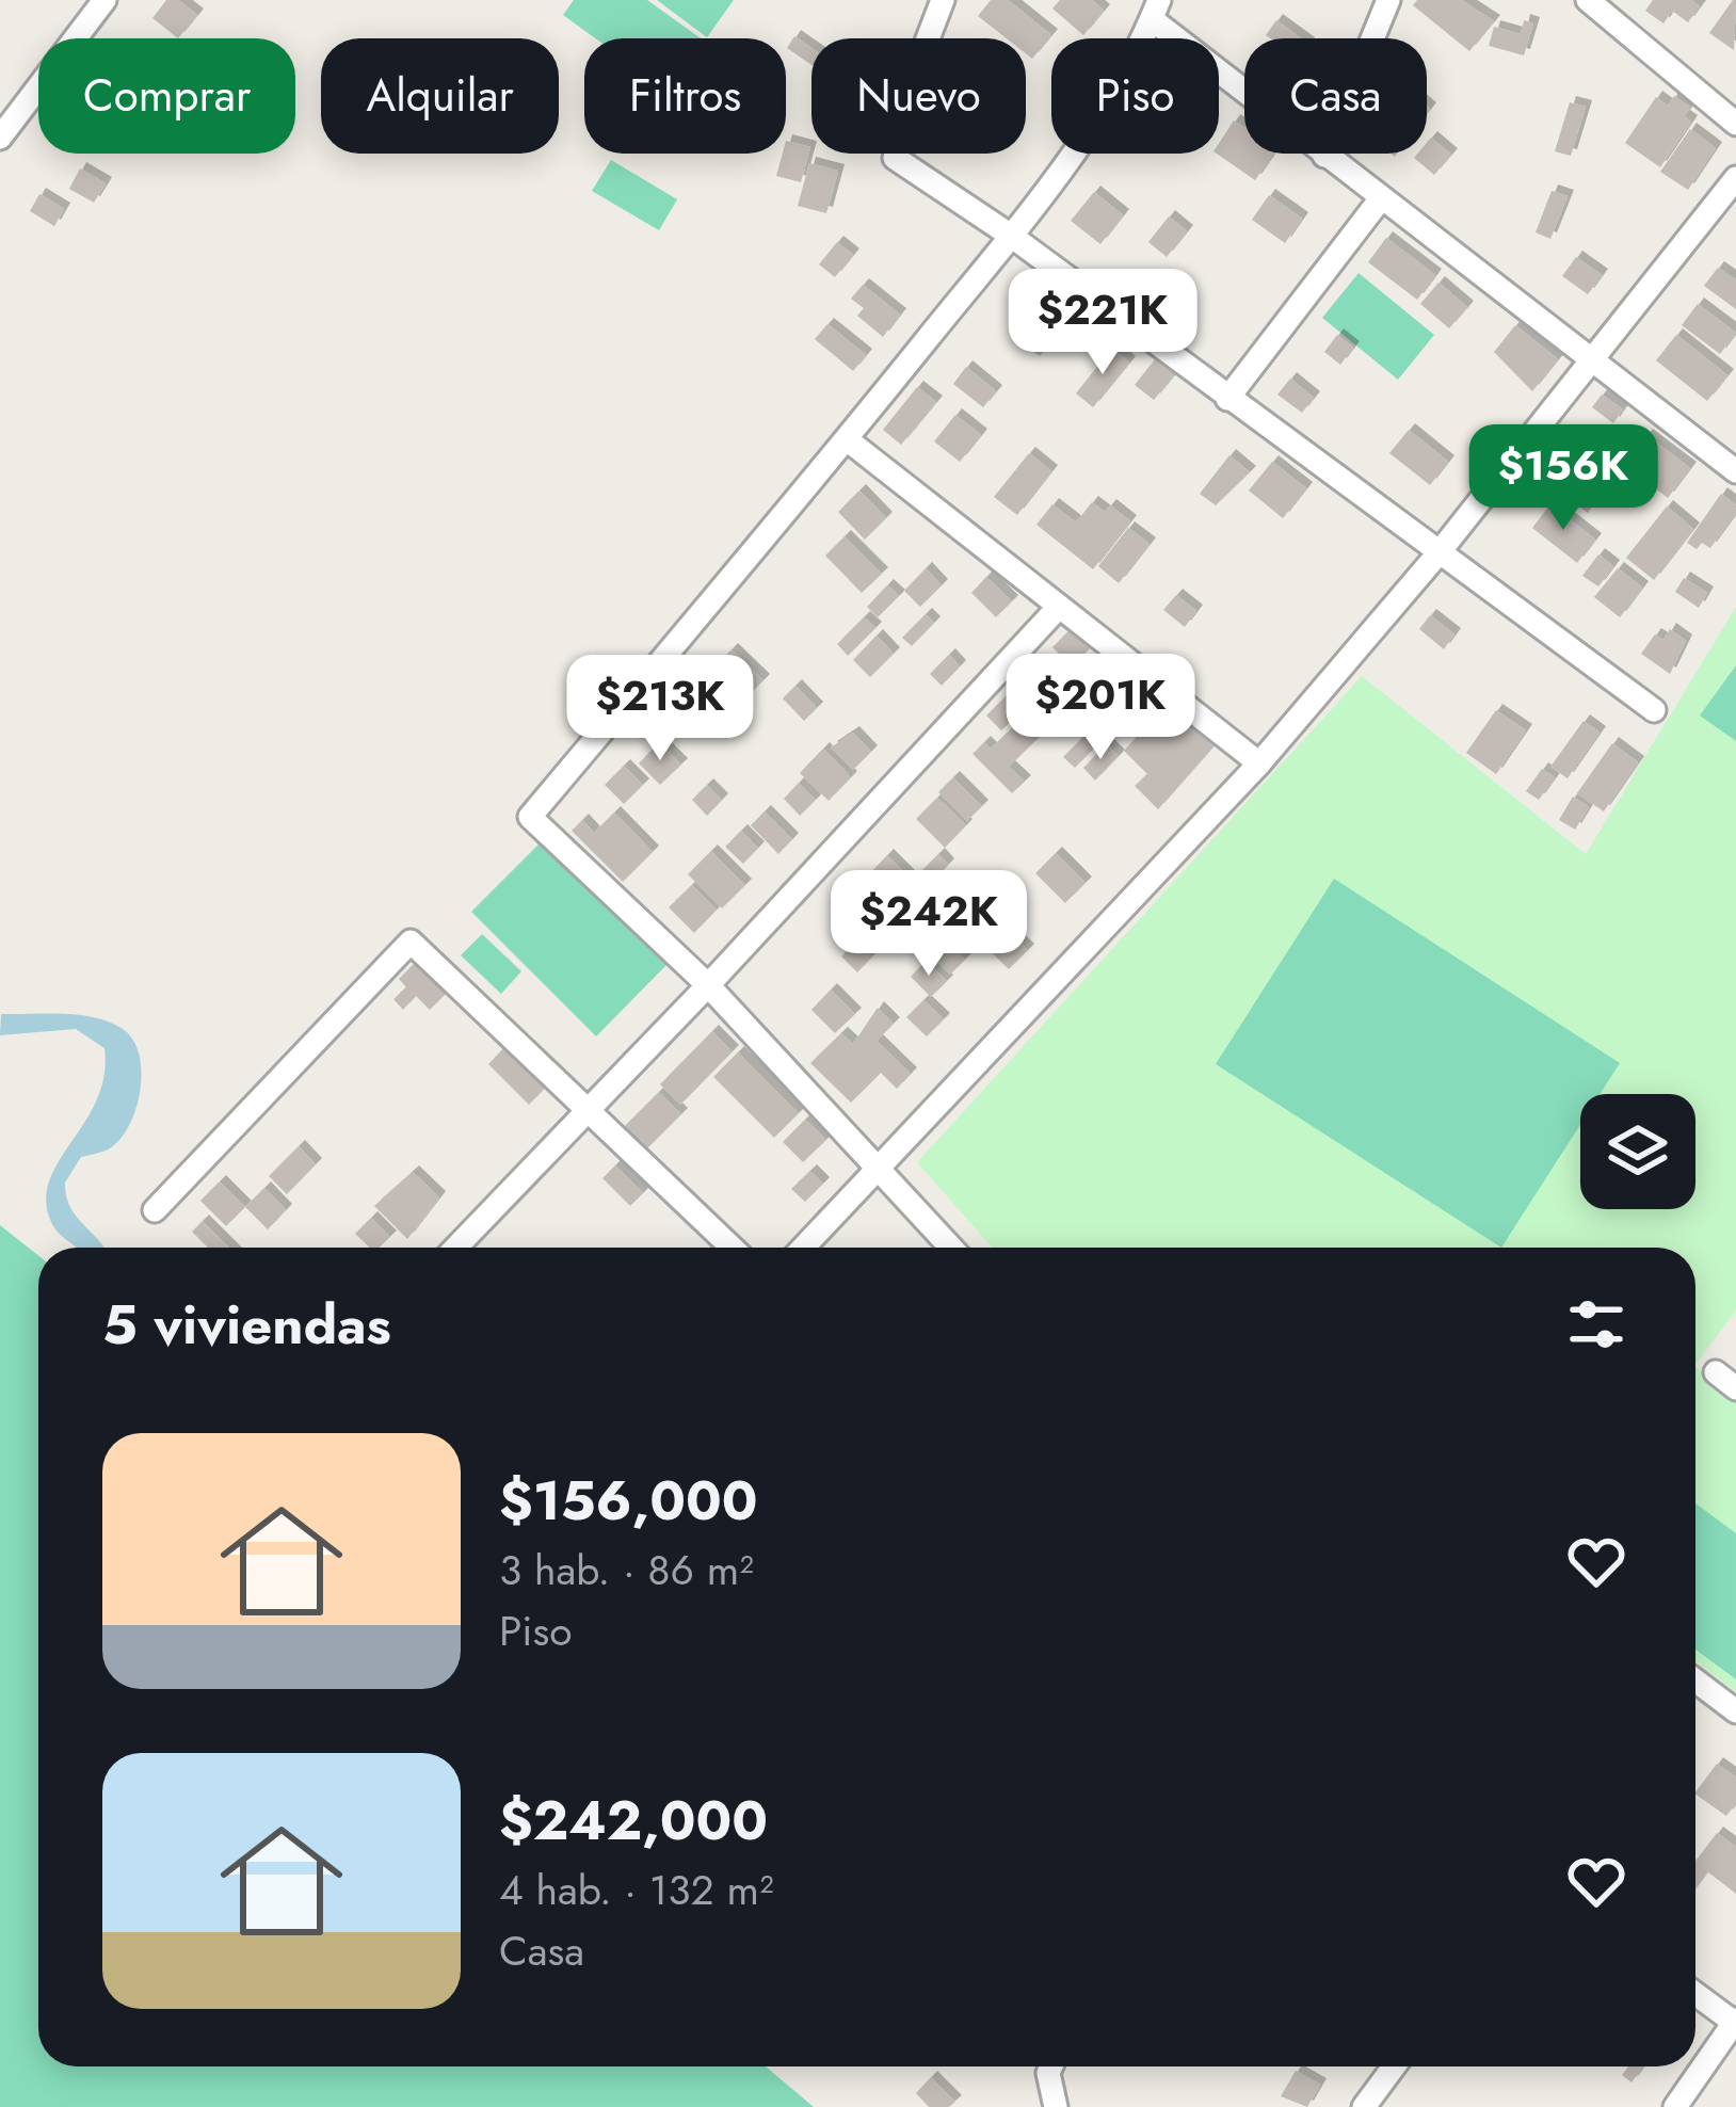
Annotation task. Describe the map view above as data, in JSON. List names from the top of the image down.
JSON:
{
  "page": {
    "chip": [
      "Comprar",
      "Alquilar",
      "Filtros",
      "Nuevo",
      "Piso",
      "Casa"
    ],
    "price": [
      "$221K",
      "$156K",
      "$201K",
      "$213K",
      "$242K"
    ],
    "heading": "5 viviendas",
    "list": [
      {
        "name": "$156,000",
        "note": "3 hab. · 86 m² · Piso"
      },
      {
        "name": "$242,000",
        "note": "4 hab. · 132 m² · Casa"
      }
    ]
  }
}
